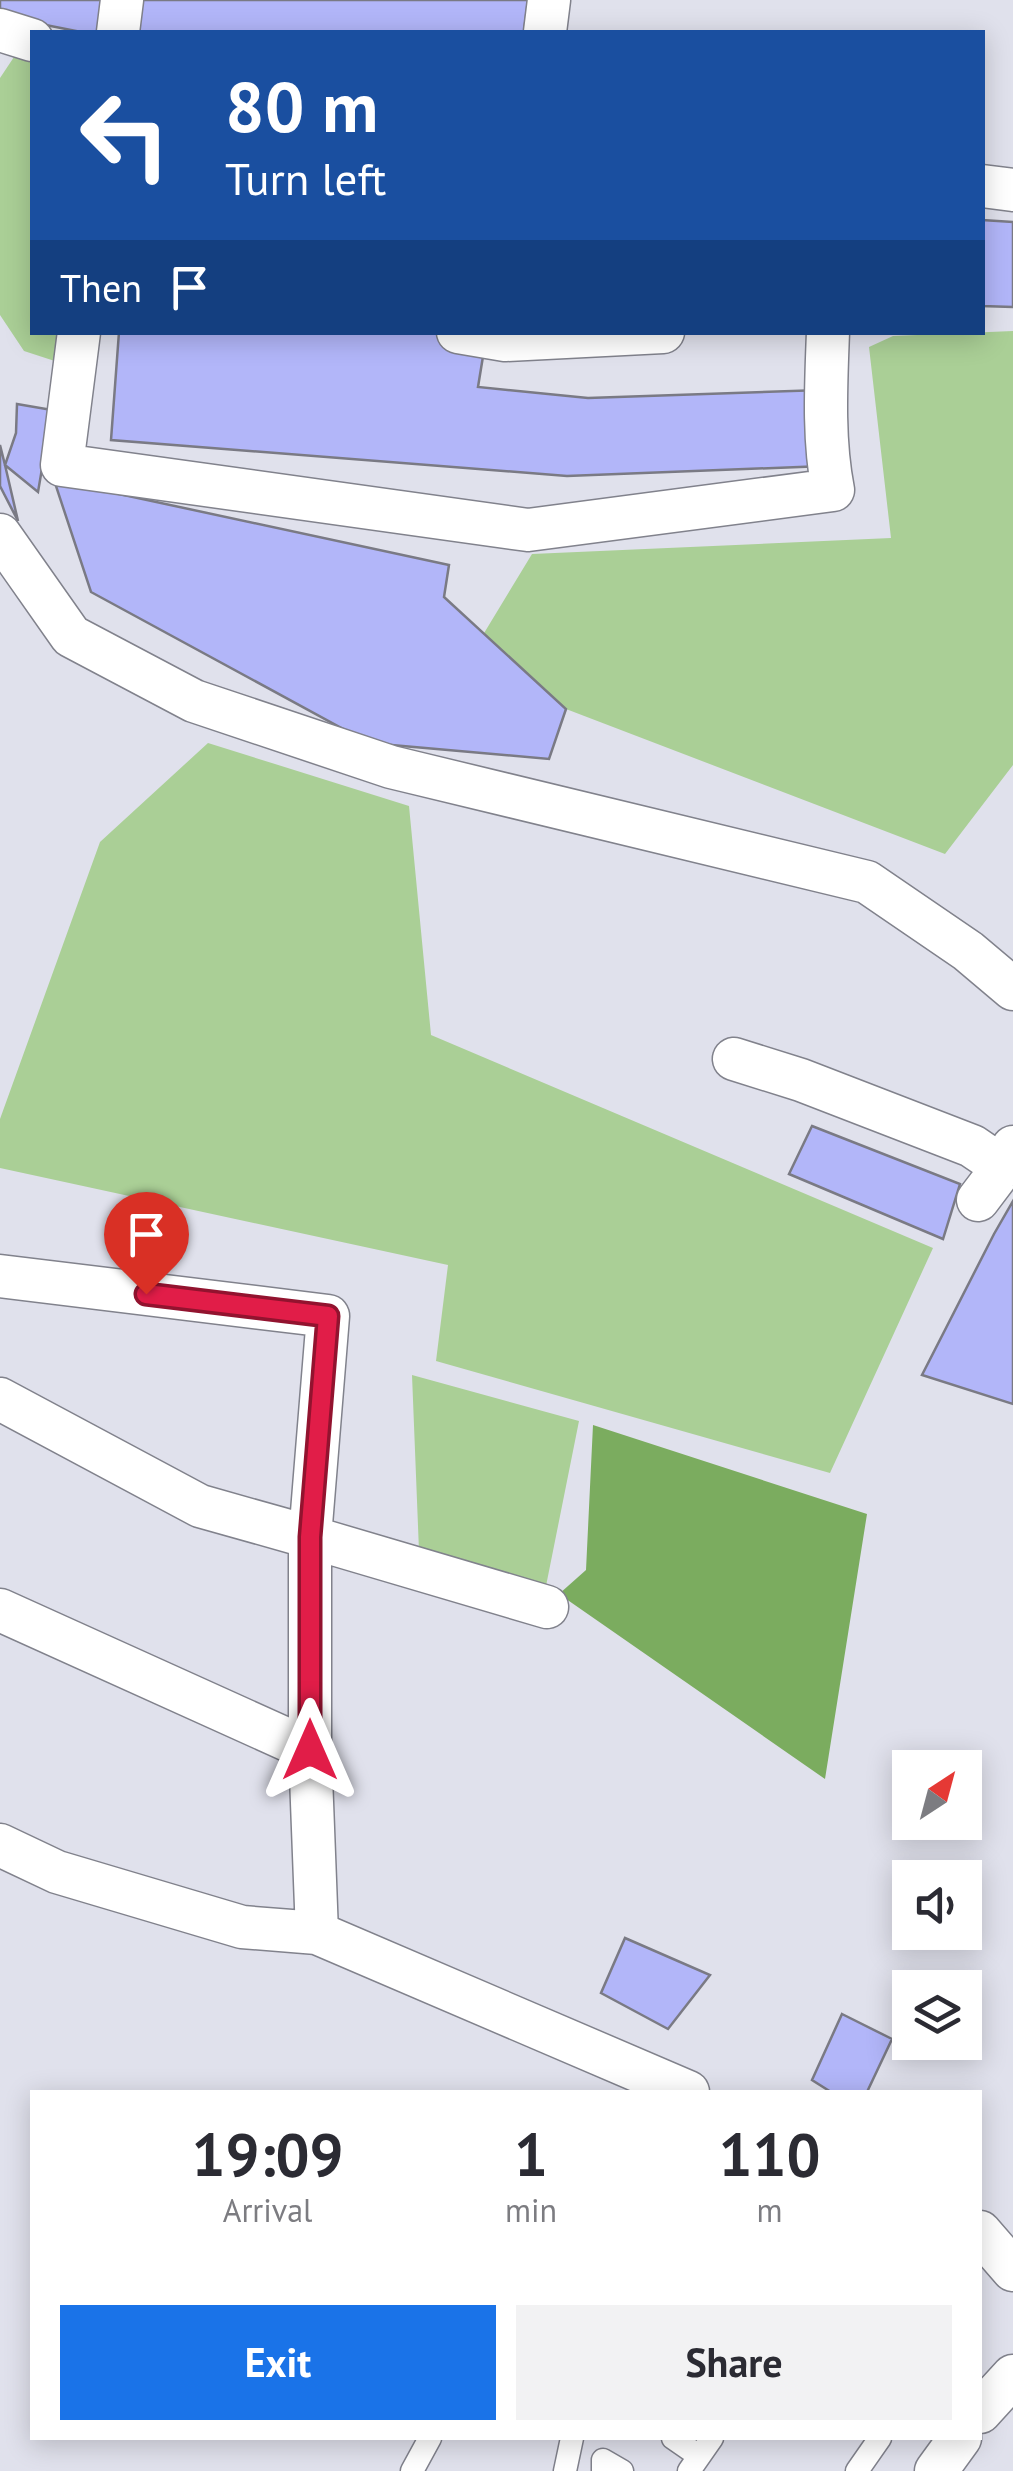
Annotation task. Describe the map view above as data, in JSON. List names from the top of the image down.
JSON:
{
  "north": "top right",
  "page": {
    "turn": ["80 m", "Turn left"],
    "then": "Then",
    "eta": [
      "19:09",
      "Arrival",
      "1",
      "min",
      "110",
      "m"
    ],
    "buttons": ["Exit", "Share"]
  }
}
